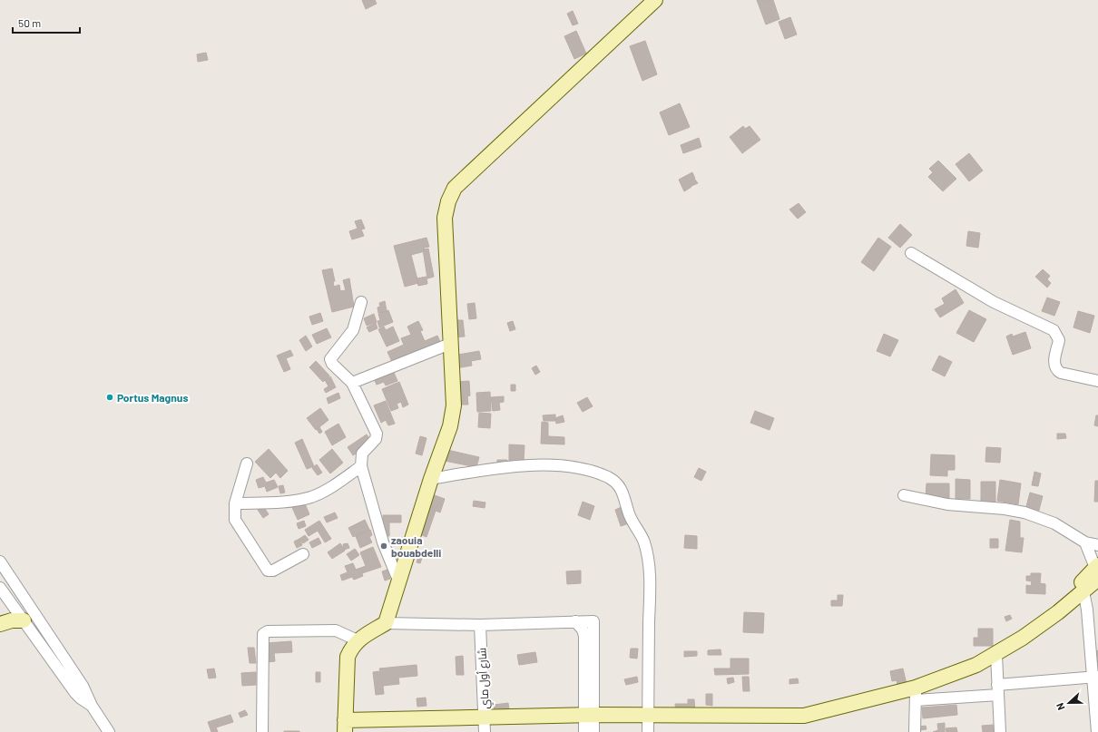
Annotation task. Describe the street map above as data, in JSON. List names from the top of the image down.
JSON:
{
  "streets": {
    "street": ["شارع أول ماي"]
  },
  "places": ["Portus Magnus", "zaouia bouabdelli"],
  "scale_bar": "50 m",
  "north": "left"
}
